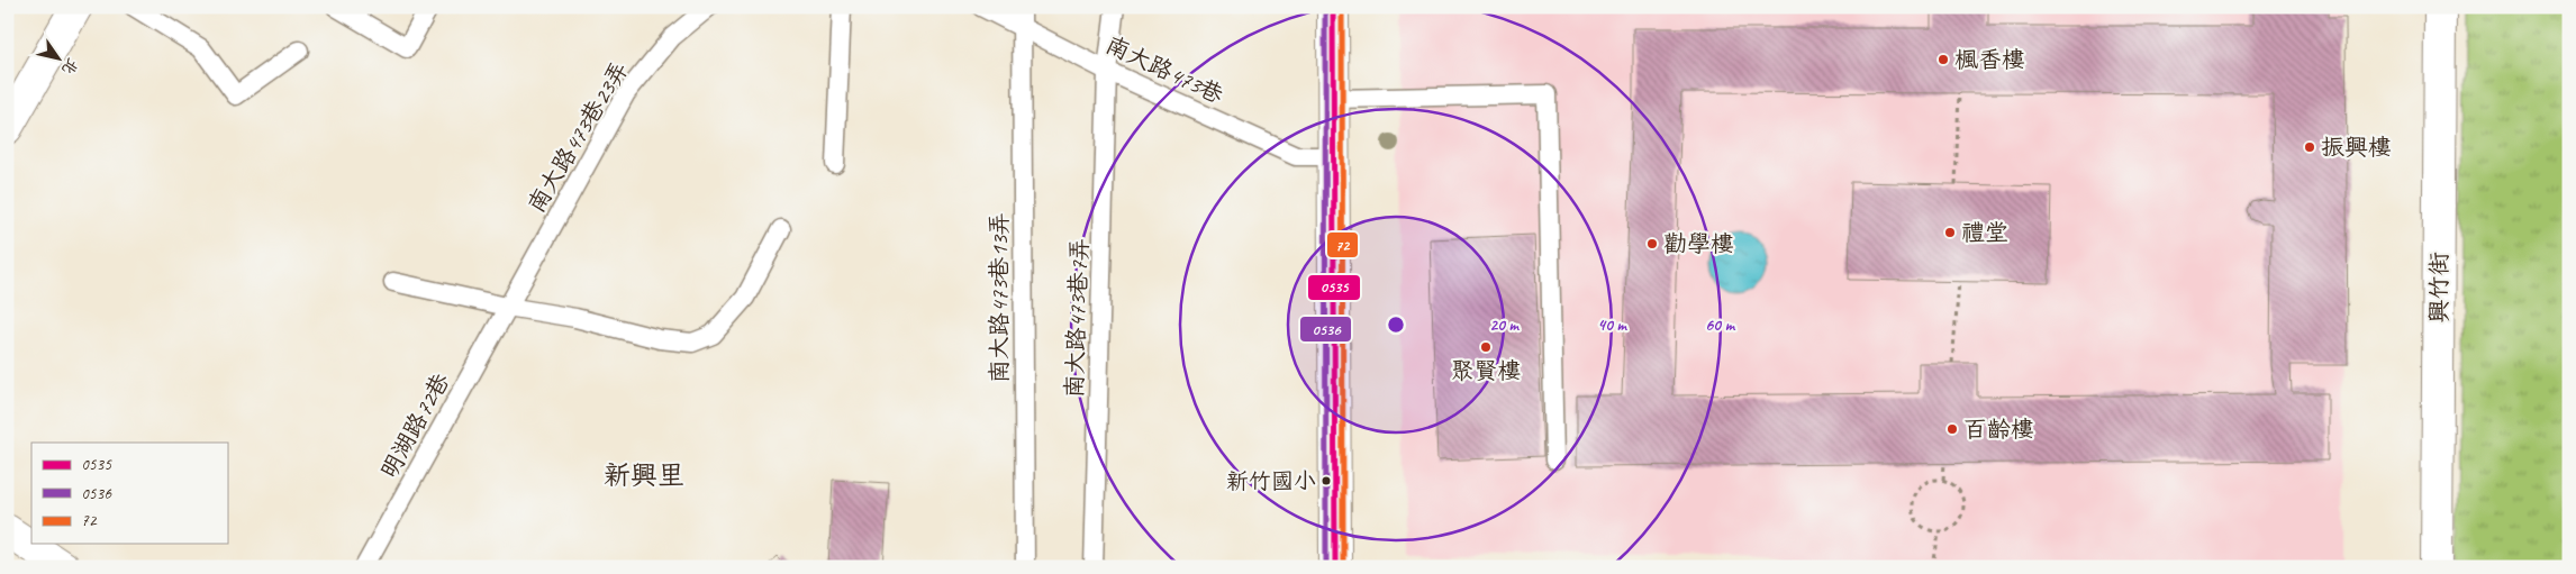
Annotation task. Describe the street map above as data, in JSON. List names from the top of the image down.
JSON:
{
  "streets": {
    "street": ["興竹街"],
    "lane": [
      "南大路473巷",
      "南大路473巷23弄",
      "南大路473巷13弄",
      "南大路473巷7弄",
      "明湖路72巷"
    ]
  },
  "crossings": [
    ["南大路473巷", "南大路473巷13弄"],
    ["南大路473巷", "南大路473巷7弄"],
    ["南大路473巷23弄", "明湖路72巷"]
  ],
  "districts": ["新興里"],
  "places": [
    "楓香樓",
    "振興樓",
    "禮堂",
    "勸學樓",
    "聚賢樓",
    "百齡樓",
    "新竹國小"
  ],
  "lines": ["transit line 0535", "transit line 0536", "transit line 72"],
  "legend": ["0535", "0536", "72"],
  "north": "bottom right",
  "rings": ["20 m", "40 m", "60 m"]
}
